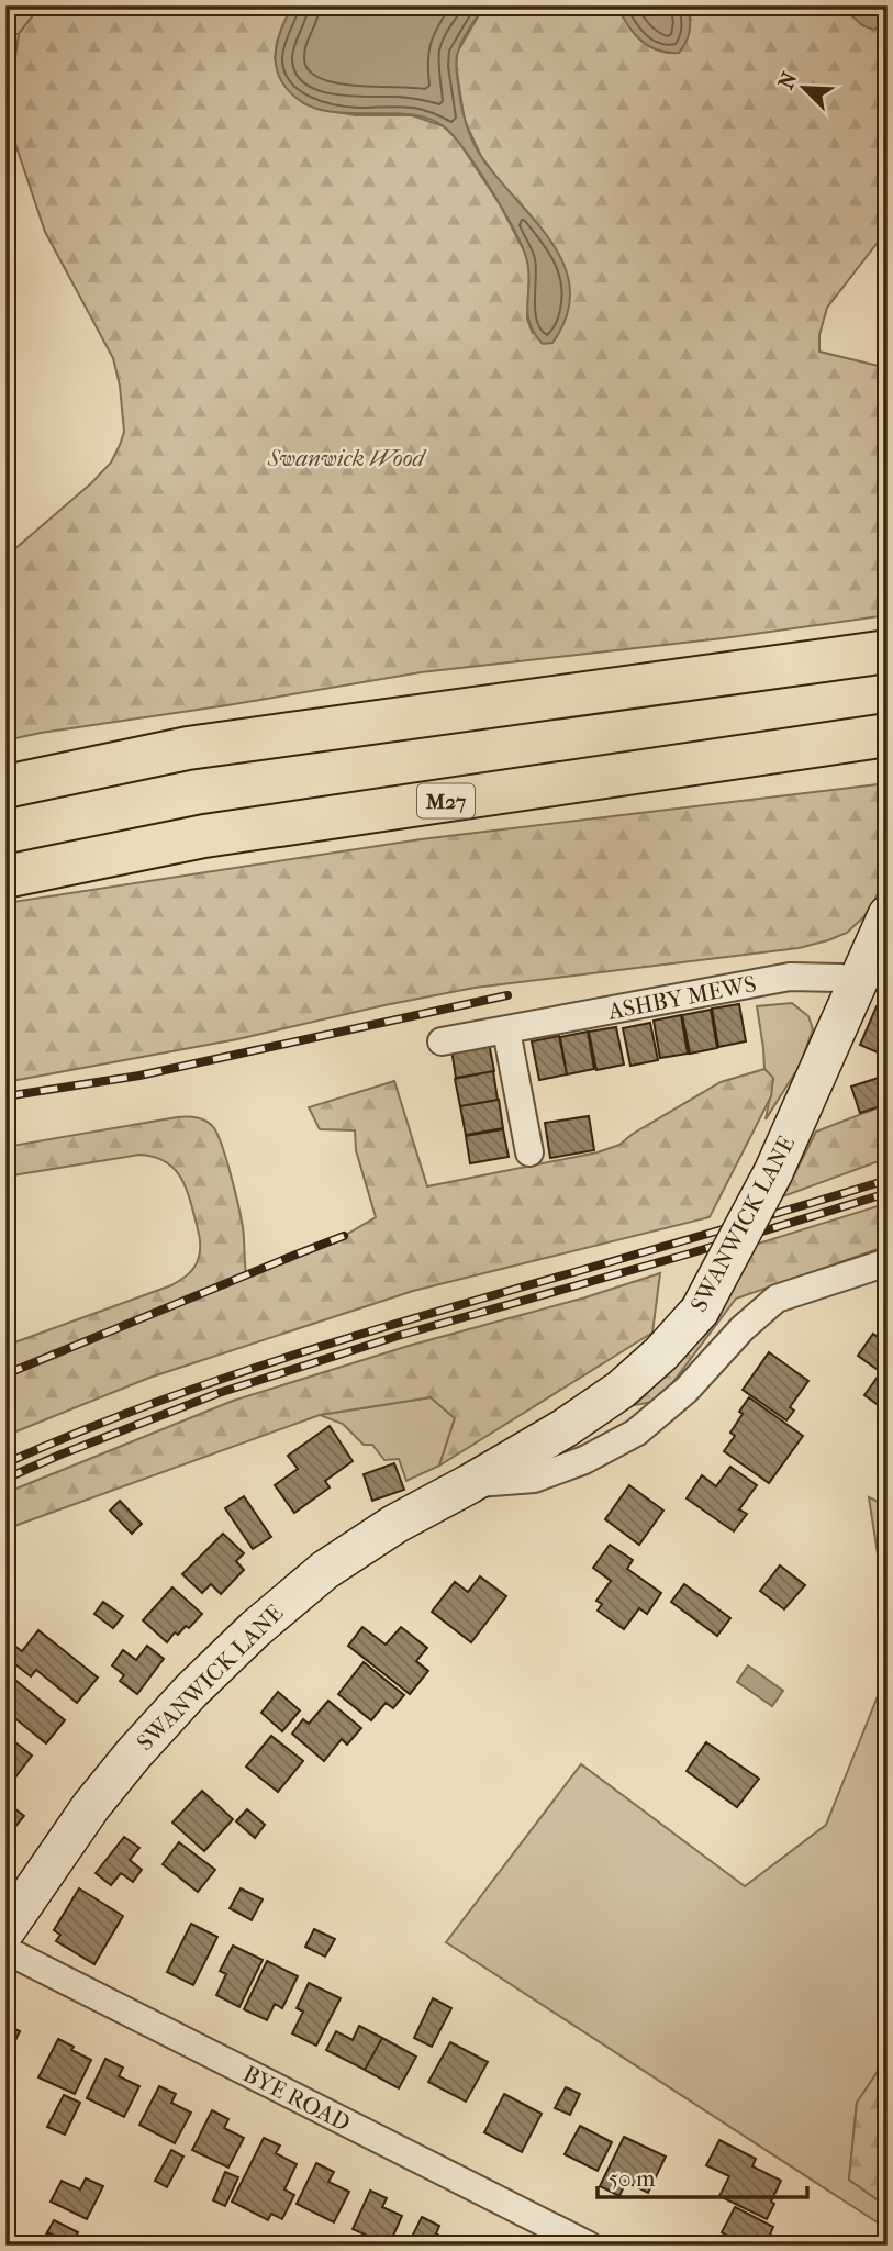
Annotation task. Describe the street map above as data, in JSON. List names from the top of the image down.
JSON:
{
  "streets": {
    "highway": ["M27"],
    "street": ["ASHBY MEWS", "SWANWICK LANE", "BYE ROAD"]
  },
  "crossings": [
    ["ASHBY MEWS", "SWANWICK LANE"]
  ],
  "parks": ["Swanwick Wood"],
  "scale_bar": "50 m",
  "north": "top left"
}
